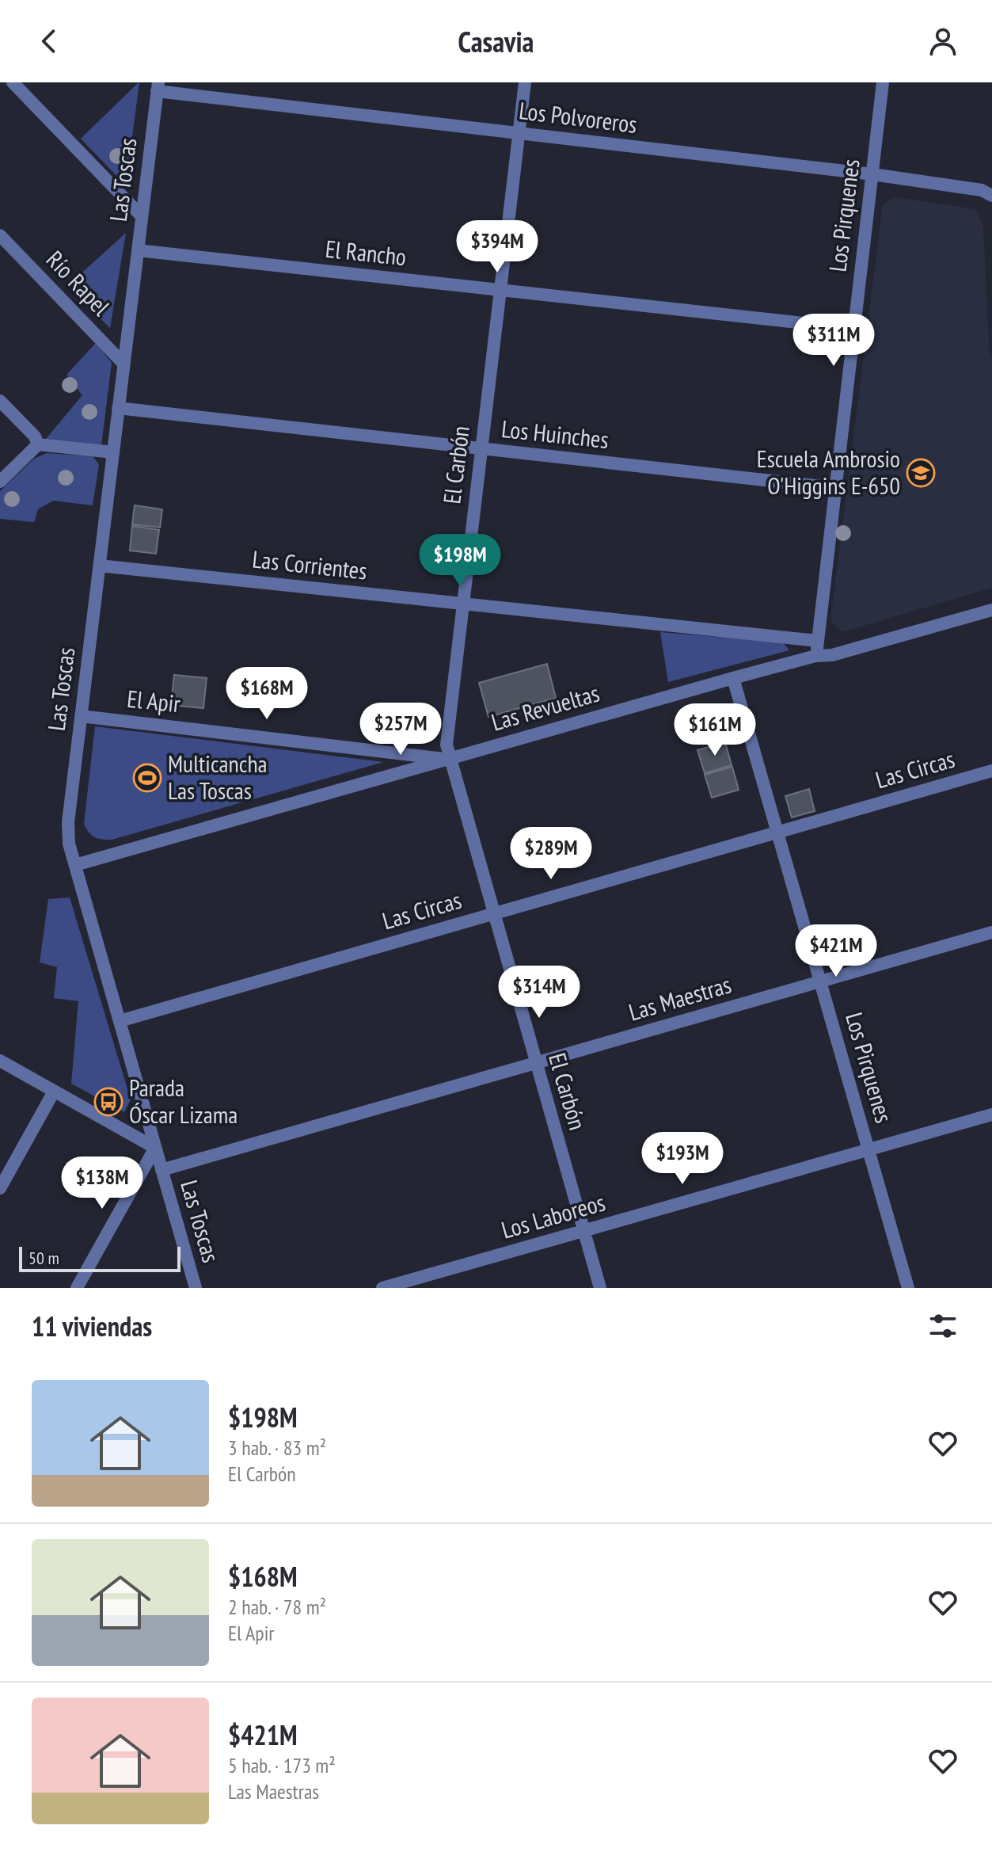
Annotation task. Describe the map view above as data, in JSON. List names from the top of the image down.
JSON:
{
  "streets": {
    "street": [
      "Los Polvoreros",
      "Las Toscas",
      "Los Pirquenes",
      "El Rancho",
      "Río Rapel",
      "Los Huinches",
      "El Carbón",
      "Las Corrientes",
      "El Apir",
      "Las Revueltas",
      "Las Circas",
      "Las Maestras",
      "Los Laboreos"
    ]
  },
  "crossings": [
    ["Los Polvoreros", "Las Toscas"],
    ["Los Polvoreros", "Los Pirquenes"],
    ["Los Polvoreros", "El Carbón"],
    ["Las Toscas", "El Rancho"],
    ["Las Toscas", "Río Rapel"],
    ["Las Toscas", "Los Huinches"],
    ["Las Toscas", "Las Corrientes"],
    ["Las Toscas", "El Apir"],
    ["Las Toscas", "Las Revueltas"],
    ["Las Toscas", "Las Circas"],
    ["Las Toscas", "Las Maestras"],
    ["Los Pirquenes", "El Rancho"],
    ["Los Pirquenes", "Los Huinches"],
    ["Los Pirquenes", "Las Corrientes"],
    ["Los Pirquenes", "Las Revueltas"],
    ["Los Pirquenes", "Las Circas"],
    ["Los Pirquenes", "Las Maestras"],
    ["Los Pirquenes", "Los Laboreos"],
    ["El Rancho", "El Carbón"],
    ["Los Huinches", "El Carbón"],
    ["El Carbón", "Las Corrientes"],
    ["El Carbón", "El Apir"],
    ["El Carbón", "Las Revueltas"],
    ["El Carbón", "Las Circas"],
    ["El Carbón", "Las Maestras"],
    ["El Carbón", "Los Laboreos"],
    ["El Apir", "Las Revueltas"]
  ],
  "places": {
    "school or university": ["Escuela Ambrosio O'Higgins E-650"],
    "sports": ["Multicancha Las Toscas"],
    "bus stop": ["Parada Óscar Lizama"]
  },
  "scale_bar": "50 m",
  "page": {
    "header": "Casavia",
    "price": [
      "$394M",
      "$311M",
      "$198M",
      "$168M",
      "$257M",
      "$161M",
      "$289M",
      "$421M",
      "$314M",
      "$193M",
      "$138M"
    ],
    "scale": "50 m",
    "heading": "11 viviendas",
    "list": [
      {
        "name": "$198M",
        "note": "3 hab. · 83 m² · El Carbón"
      },
      {
        "name": "$168M",
        "note": "2 hab. · 78 m² · El Apir"
      },
      {
        "name": "$421M",
        "note": "5 hab. · 173 m² · Las Maestras"
      }
    ]
  }
}
